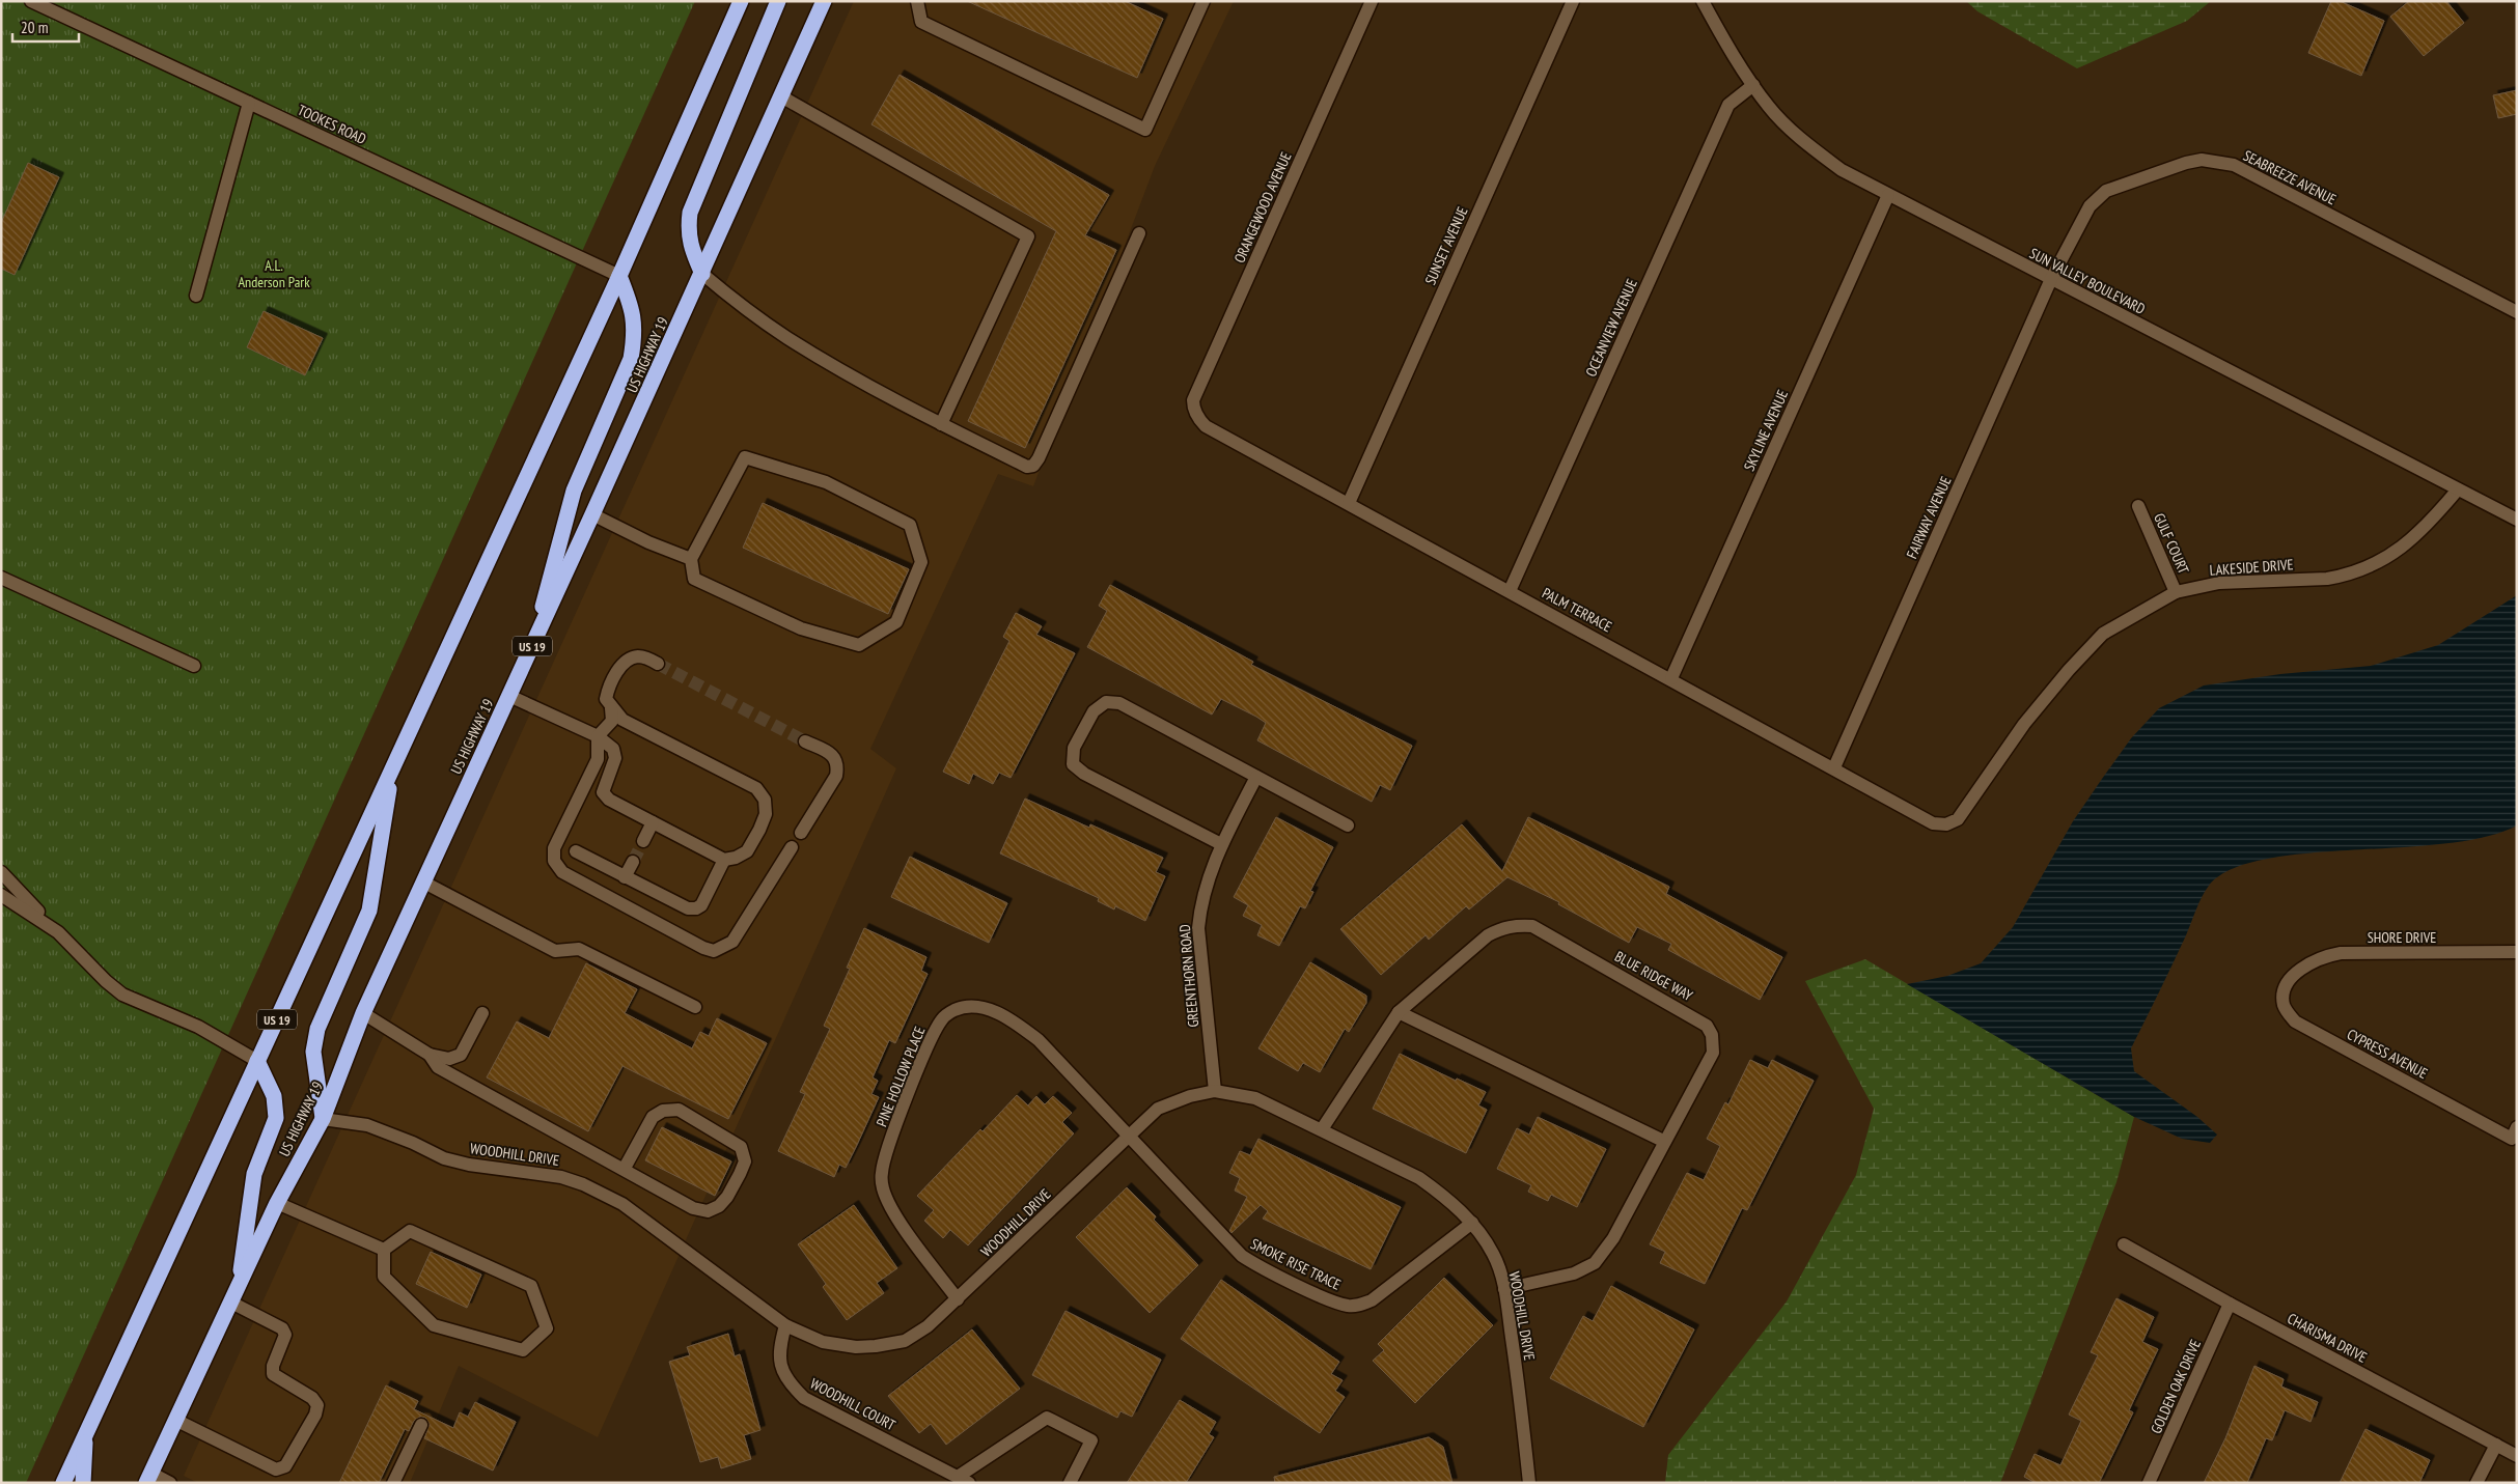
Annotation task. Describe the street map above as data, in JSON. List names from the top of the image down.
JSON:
{
  "streets": {
    "highway": ["US HIGHWAY 19", "US 19"],
    "street": [
      "TOOKES ROAD",
      "SEABREEZE AVENUE",
      "ORANGEWOOD AVENUE",
      "SUNSET AVENUE",
      "SUN VALLEY BOULEVARD",
      "OCEANVIEW AVENUE",
      "SKYLINE AVENUE",
      "FAIRWAY AVENUE",
      "GULF COURT",
      "LAKESIDE DRIVE",
      "PALM TERRACE",
      "SHORE DRIVE",
      "GREENTHORN ROAD",
      "BLUE RIDGE WAY",
      "CYPRESS AVENUE",
      "PINE HOLLOW PLACE",
      "WOODHILL DRIVE",
      "SMOKE RISE TRACE",
      "CHARISMA DRIVE",
      "GOLDEN OAK DRIVE",
      "WOODHILL COURT"
    ]
  },
  "crossings": [
    ["TOOKES ROAD", "US 19"],
    ["SEABREEZE AVENUE", "SUN VALLEY BOULEVARD"],
    ["SEABREEZE AVENUE", "FAIRWAY AVENUE"],
    ["ORANGEWOOD AVENUE", "PALM TERRACE"],
    ["SUNSET AVENUE", "PALM TERRACE"],
    ["SUN VALLEY BOULEVARD", "OCEANVIEW AVENUE"],
    ["SUN VALLEY BOULEVARD", "SKYLINE AVENUE"],
    ["SUN VALLEY BOULEVARD", "FAIRWAY AVENUE"],
    ["SUN VALLEY BOULEVARD", "LAKESIDE DRIVE"],
    ["OCEANVIEW AVENUE", "PALM TERRACE"],
    ["US HIGHWAY 19", "WOODHILL DRIVE"],
    ["SKYLINE AVENUE", "PALM TERRACE"],
    ["FAIRWAY AVENUE", "PALM TERRACE"],
    ["GULF COURT", "LAKESIDE DRIVE"],
    ["LAKESIDE DRIVE", "PALM TERRACE"],
    ["SHORE DRIVE", "CYPRESS AVENUE"],
    ["GREENTHORN ROAD", "WOODHILL DRIVE"],
    ["BLUE RIDGE WAY", "WOODHILL DRIVE"],
    ["PINE HOLLOW PLACE", "WOODHILL DRIVE"],
    ["PINE HOLLOW PLACE", "SMOKE RISE TRACE"],
    ["WOODHILL DRIVE", "SMOKE RISE TRACE"],
    ["WOODHILL DRIVE", "WOODHILL COURT"],
    ["CHARISMA DRIVE", "GOLDEN OAK DRIVE"]
  ],
  "parks": ["A.L. Anderson Park"],
  "scale_bar": "20 m"
}
